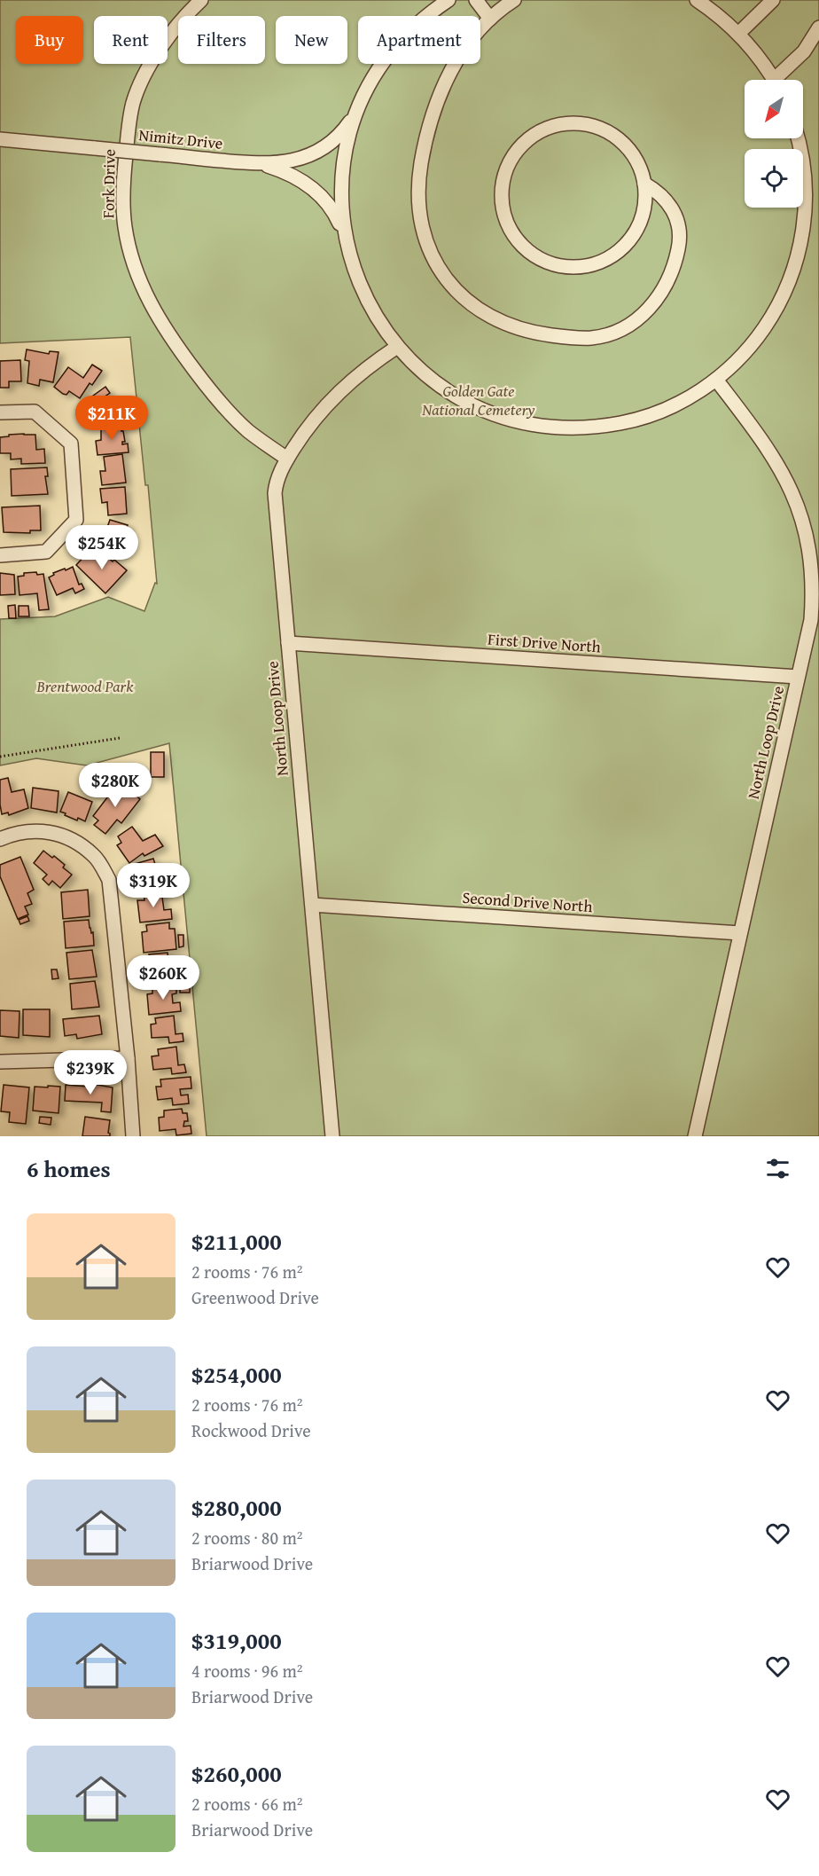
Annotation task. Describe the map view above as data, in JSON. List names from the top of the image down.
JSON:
{
  "streets": {
    "street": [
      "Nimitz Drive",
      "Fork Drive",
      "First Drive North",
      "North Loop Drive",
      "Second Drive North"
    ]
  },
  "crossings": [
    ["Fork Drive", "North Loop Drive"],
    ["First Drive North", "North Loop Drive"],
    ["North Loop Drive", "Second Drive North"]
  ],
  "parks": ["Golden Gate National Cemetery", "Brentwood Park"],
  "north": "bottom left",
  "page": {
    "chip": [
      "Buy",
      "Rent",
      "Filters",
      "New",
      "Apartment"
    ],
    "price": [
      "$211K",
      "$254K",
      "$280K",
      "$319K",
      "$260K",
      "$239K"
    ],
    "heading": "6 homes",
    "list": [
      {
        "name": "$211,000",
        "note": "2 rooms · 76 m² · Greenwood Drive"
      },
      {
        "name": "$254,000",
        "note": "2 rooms · 76 m² · Rockwood Drive"
      },
      {
        "name": "$280,000",
        "note": "2 rooms · 80 m² · Briarwood Drive"
      },
      {
        "name": "$319,000",
        "note": "4 rooms · 96 m² · Briarwood Drive"
      },
      {
        "name": "$260,000",
        "note": "2 rooms · 66 m² · Briarwood Drive"
      }
    ]
  }
}
